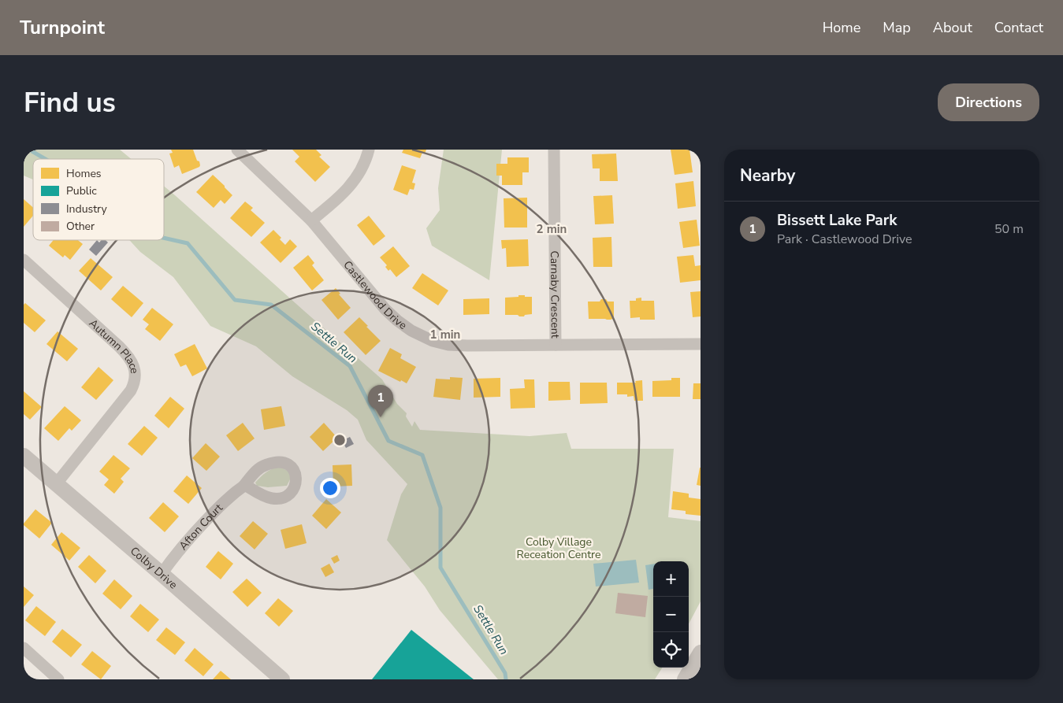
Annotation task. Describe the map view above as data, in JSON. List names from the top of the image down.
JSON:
{
  "streets": {
    "street": [
      "Castlewood Drive",
      "Carnaby Crescent",
      "Autumn Place",
      "Afton Court",
      "Colby Drive"
    ]
  },
  "crossings": [
    ["Castlewood Drive", "Carnaby Crescent"],
    ["Autumn Place", "Colby Drive"],
    ["Afton Court", "Colby Drive"]
  ],
  "water": ["Settle Run"],
  "parks": ["Colby Village Receation Centre"],
  "legend": [
    "Homes",
    "Public",
    "Industry",
    "Other"
  ],
  "page": {
    "header": "Turnpoint",
    "nav": [
      "Home",
      "Map",
      "About",
      "Contact"
    ],
    "buttons": "Directions",
    "title": "Find us",
    "heading": "Nearby",
    "list": [
      {
        "mark": "1",
        "name": "Bissett Lake Park",
        "note": "Park · Castlewood Drive",
        "value": "50 m"
      }
    ],
    "pins": "1",
    "map_buttons": ["+", "−"]
  },
  "rings": ["2 min", "1 min"]
}
